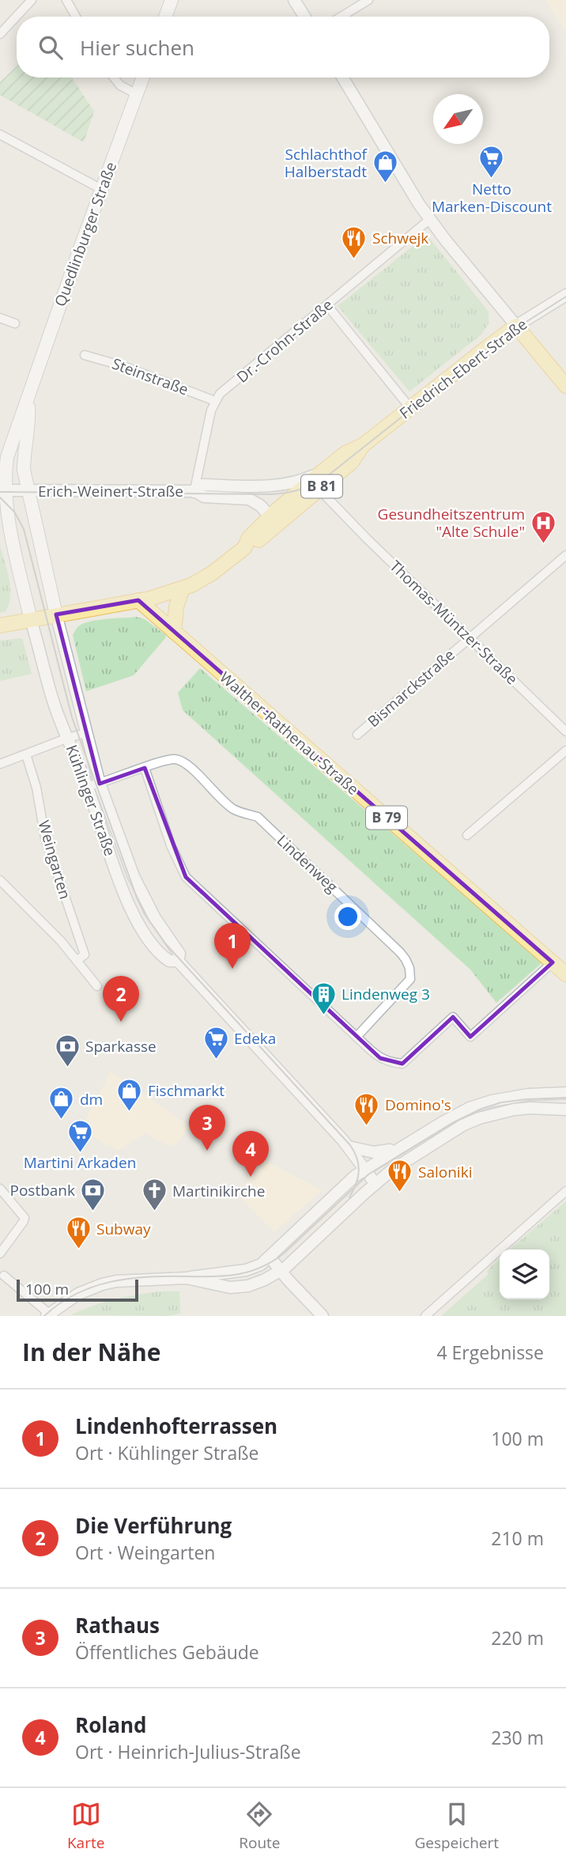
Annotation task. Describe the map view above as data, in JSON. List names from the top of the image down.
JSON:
{
  "streets": {
    "main road": [
      "Quedlinburger Straße",
      "Friedrich-Ebert-Straße",
      "B 81",
      "Walther-Rathenau-Straße",
      "B 79"
    ],
    "street": [
      "Dr.-Crohn-Straße",
      "Steinstraße",
      "Erich-Weinert-Straße",
      "Thomas-Müntzer-Straße",
      "Bismarckstraße",
      "Kühlinger Straße",
      "Weingarten",
      "Lindenweg"
    ]
  },
  "crossings": [
    ["Quedlinburger Straße", "Friedrich-Ebert-Straße"],
    ["Quedlinburger Straße", "B 81"],
    ["Quedlinburger Straße", "Erich-Weinert-Straße"],
    ["Quedlinburger Straße", "Kühlinger Straße"],
    ["Dr.-Crohn-Straße", "Steinstraße"],
    ["Friedrich-Ebert-Straße", "B 81"],
    ["Friedrich-Ebert-Straße", "Erich-Weinert-Straße"],
    ["Friedrich-Ebert-Straße", "Thomas-Müntzer-Straße"],
    ["Friedrich-Ebert-Straße", "Walther-Rathenau-Straße"],
    ["Friedrich-Ebert-Straße", "Kühlinger Straße"],
    ["B 81", "Kühlinger Straße"],
    ["Thomas-Müntzer-Straße", "Bismarckstraße"],
    ["Kühlinger Straße", "Lindenweg"]
  ],
  "places": {
    "supermarket": ["Netto Marken-Discount", "Edeka", "Martini Arkaden"],
    "shop": ["Schlachthof Halberstadt", "Fischmarkt", "dm"],
    "restaurant": [
      "Schwejk",
      "Domino's",
      "Saloniki",
      "Subway"
    ],
    "hospital": ["Gesundheitszentrum \"Alte Schule\""],
    "building": ["Lindenweg 3"],
    "bank": ["Sparkasse", "Postbank"],
    "church": ["Martinikirche"]
  },
  "scale_bar": "100 m",
  "north": "bottom left",
  "page": {
    "search": "Hier suchen",
    "pins": [
      "1",
      "2",
      "3",
      "4"
    ],
    "scale": "100 m",
    "heading": ["In der Nähe", "4 Ergebnisse"],
    "list": [
      {
        "mark": "1",
        "name": "Lindenhofterrassen",
        "note": "Ort · Kühlinger Straße",
        "value": "100 m"
      },
      {
        "mark": "2",
        "name": "Die Verführung",
        "note": "Ort · Weingarten",
        "value": "210 m"
      },
      {
        "mark": "3",
        "name": "Rathaus",
        "note": "Öffentliches Gebäude",
        "value": "220 m"
      },
      {
        "mark": "4",
        "name": "Roland",
        "note": "Ort · Heinrich-Julius-Straße",
        "value": "230 m"
      }
    ],
    "nav": ["Karte", "Route", "Gespeichert"]
  }
}
